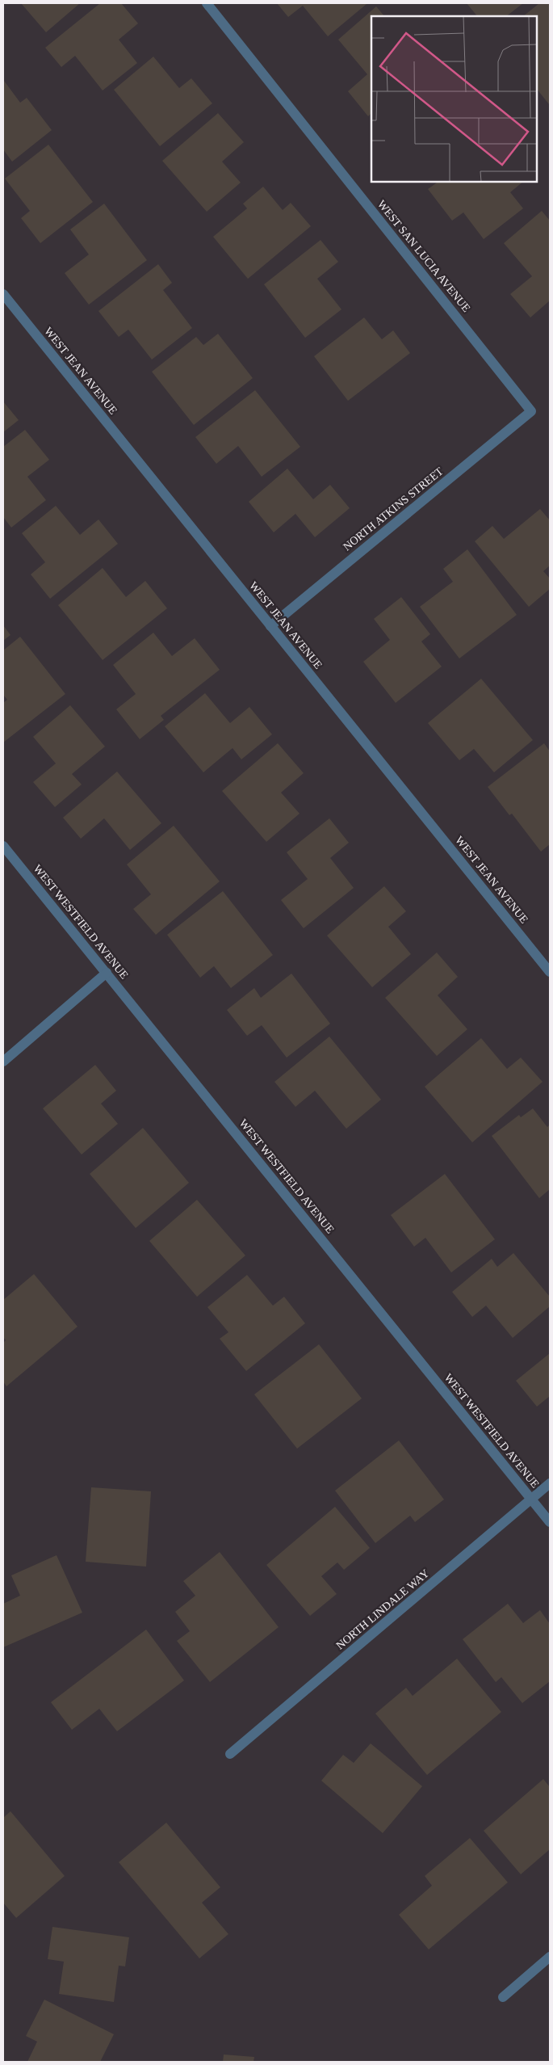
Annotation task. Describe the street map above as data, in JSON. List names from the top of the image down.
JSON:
{
  "streets": {
    "street": [
      "WEST SAN LUCIA AVENUE",
      "WEST JEAN AVENUE",
      "NORTH ATKINS STREET",
      "WEST WESTFIELD AVENUE",
      "NORTH LINDALE WAY"
    ]
  },
  "crossings": [
    ["WEST SAN LUCIA AVENUE", "NORTH ATKINS STREET"],
    ["WEST JEAN AVENUE", "NORTH ATKINS STREET"],
    ["WEST WESTFIELD AVENUE", "NORTH LINDALE WAY"]
  ]
}
